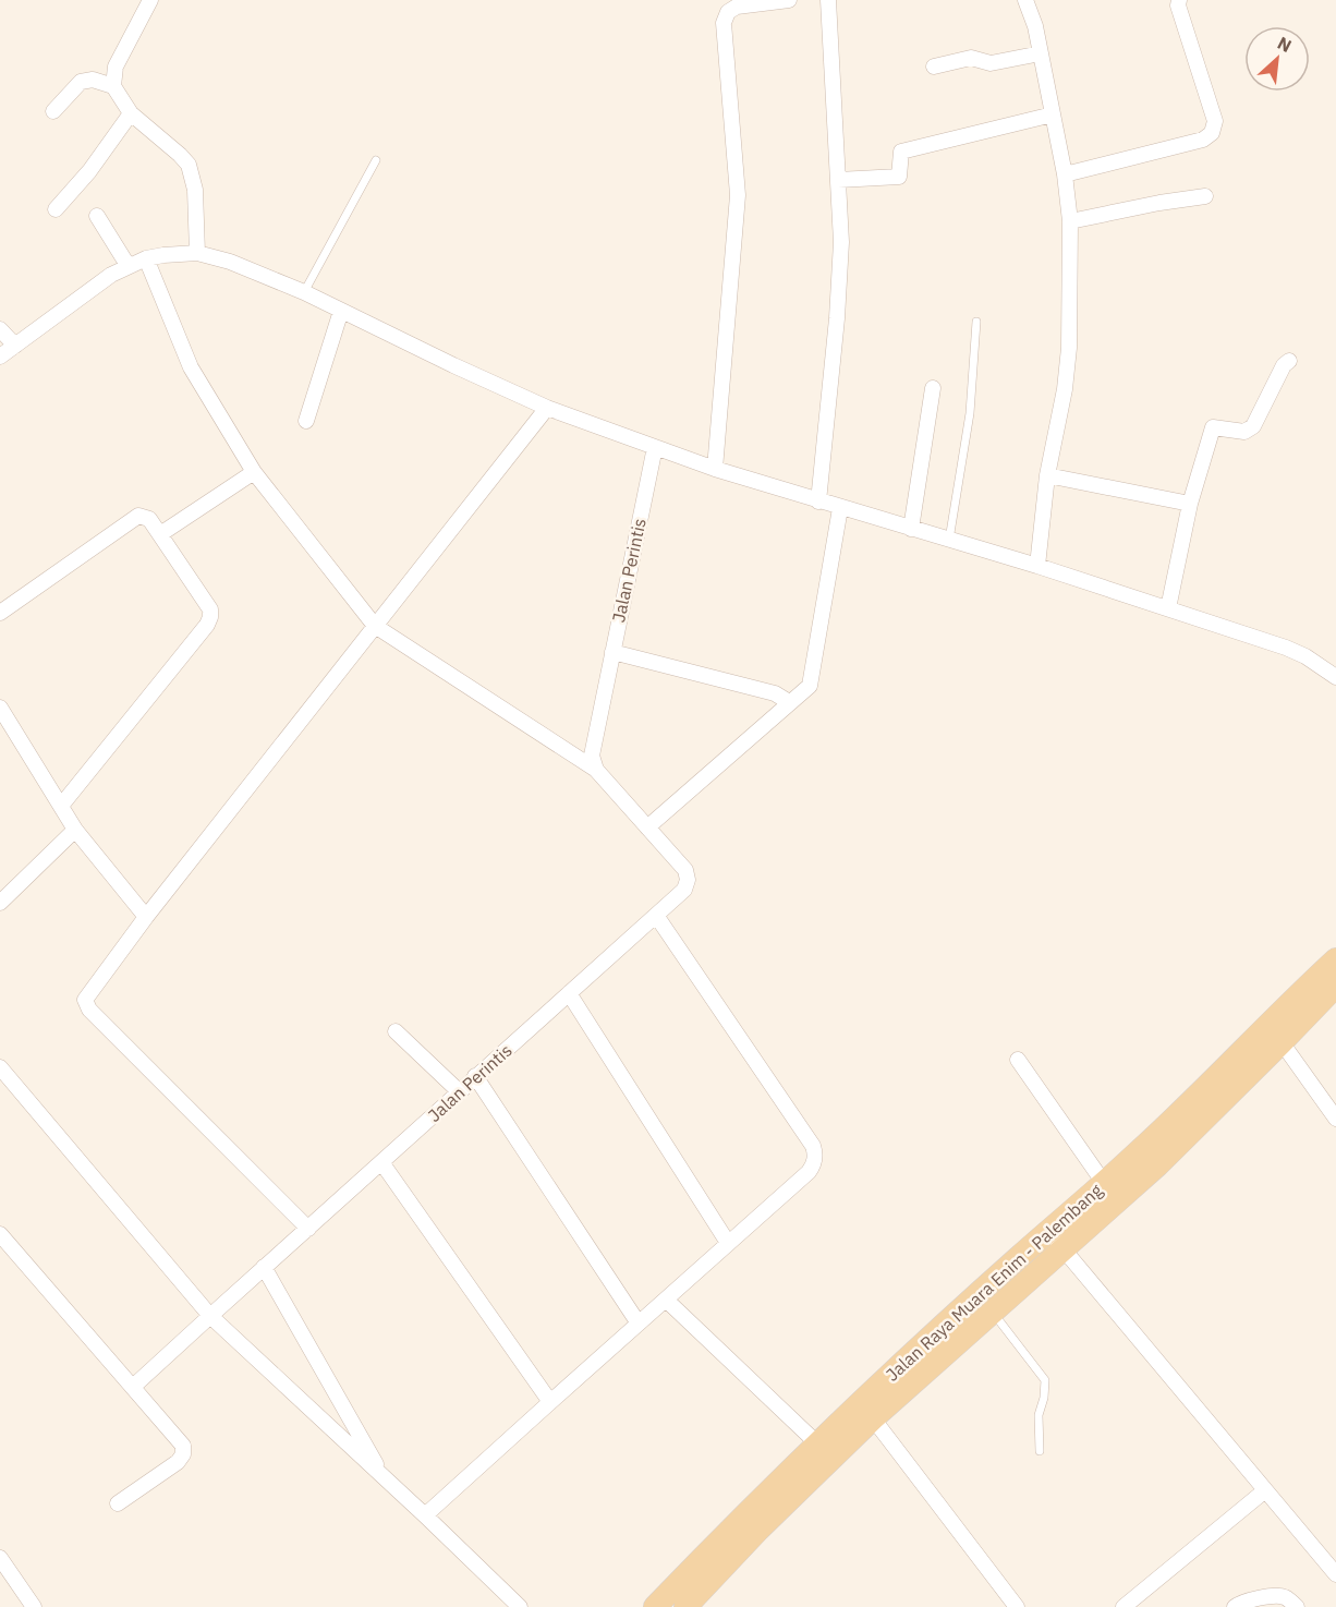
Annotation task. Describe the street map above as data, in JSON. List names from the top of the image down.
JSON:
{
  "streets": {
    "main road": ["Jalan Raya Muara Enim - Palembang"],
    "street": ["Jalan Perintis"]
  },
  "north": "top right"
}
